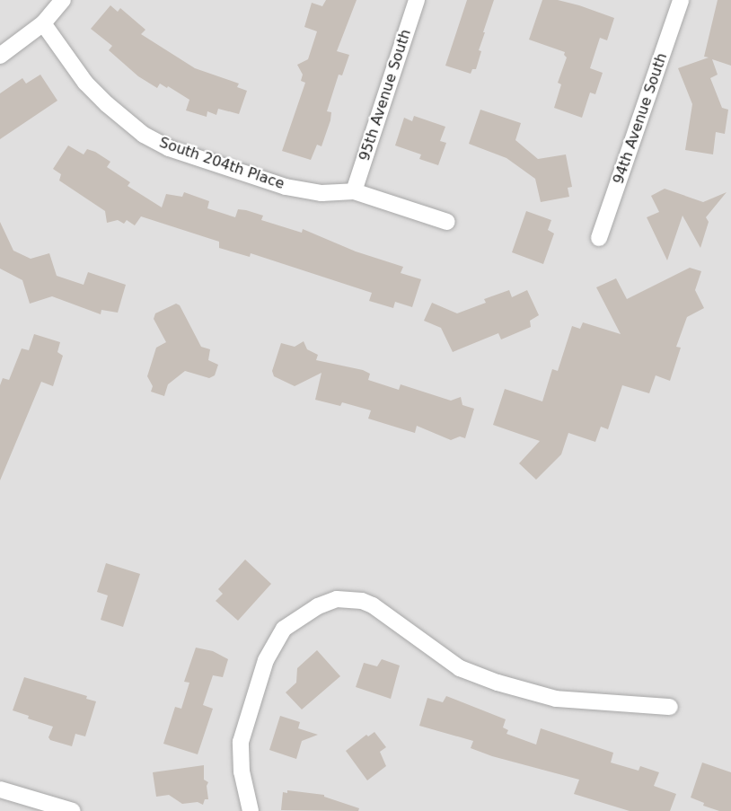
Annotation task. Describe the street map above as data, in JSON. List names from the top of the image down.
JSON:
{
  "streets": {
    "street": ["95th Avenue South", "94th Avenue South", "South 204th Place"]
  },
  "crossings": [
    ["95th Avenue South", "South 204th Place"]
  ]
}
